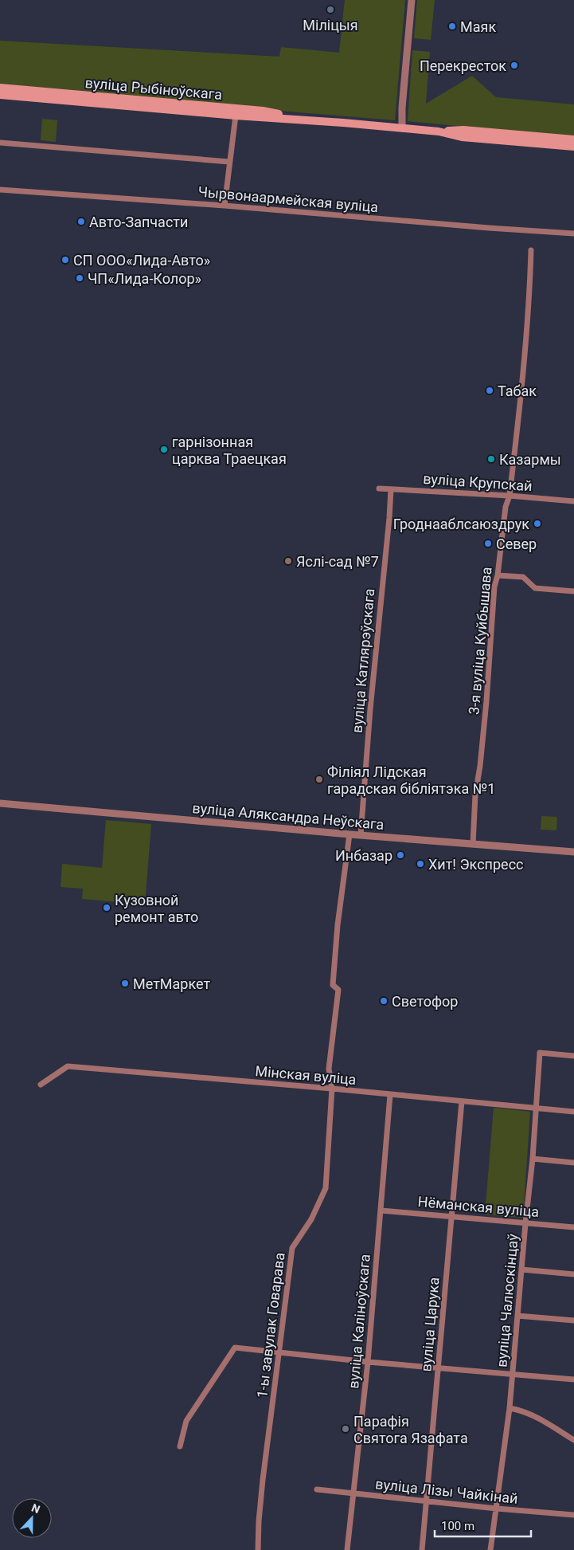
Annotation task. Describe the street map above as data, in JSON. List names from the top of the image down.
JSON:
{
  "streets": {
    "main road": ["вуліца Рыбіноўскага"],
    "street": [
      "Чырвонаармейская вуліца",
      "вуліца Крупскай",
      "3-я вуліца Куйбышава",
      "вуліца Катлярэўскага",
      "вуліца Аляксандра Неўскага",
      "Мінская вуліца",
      "Нёманская вуліца",
      "вуліца Чалюскінцаў",
      "вуліца Каліноўскага",
      "вуліца Царука",
      "1-ы завулак Говарава",
      "вуліца Лізы Чайкінай"
    ]
  },
  "crossings": [
    ["вуліца Крупскай", "3-я вуліца Куйбышава"],
    ["вуліца Крупскай", "вуліца Катлярэўскага"],
    ["3-я вуліца Куйбышава", "вуліца Аляксандра Неўскага"],
    ["вуліца Катлярэўскага", "вуліца Аляксандра Неўскага"],
    ["вуліца Аляксандра Неўскага", "1-ы завулак Говарава"],
    ["Мінская вуліца", "вуліца Чалюскінцаў"],
    ["Мінская вуліца", "вуліца Каліноўскага"],
    ["Мінская вуліца", "вуліца Царука"],
    ["Мінская вуліца", "1-ы завулак Говарава"],
    ["Нёманская вуліца", "вуліца Чалюскінцаў"],
    ["Нёманская вуліца", "вуліца Каліноўскага"],
    ["Нёманская вуліца", "вуліца Царука"],
    ["вуліца Чалюскінцаў", "вуліца Лізы Чайкінай"],
    ["вуліца Каліноўскага", "вуліца Лізы Чайкінай"],
    ["вуліца Царука", "вуліца Лізы Чайкінай"]
  ],
  "places": [
    "Міліцыя",
    "Маяк",
    "Перекресток",
    "Авто-Запчасти",
    "СП ООО«Лида-Авто»",
    "ЧП«Лида-Колор»",
    "Табак",
    "гарнізонная царква Траецкая",
    "Казармы",
    "Гроднааблсаюздрук",
    "Север",
    "Яслі-сад №7",
    "Філіял Лідская гарадская бібліятэка №1",
    "Инбазар",
    "Хит! Экспресс",
    "Кузовной ремонт авто",
    "МетМаркет",
    "Светофор",
    "Парафія Святога Язафата"
  ],
  "scale_bar": "100 m",
  "north": "top"
}
